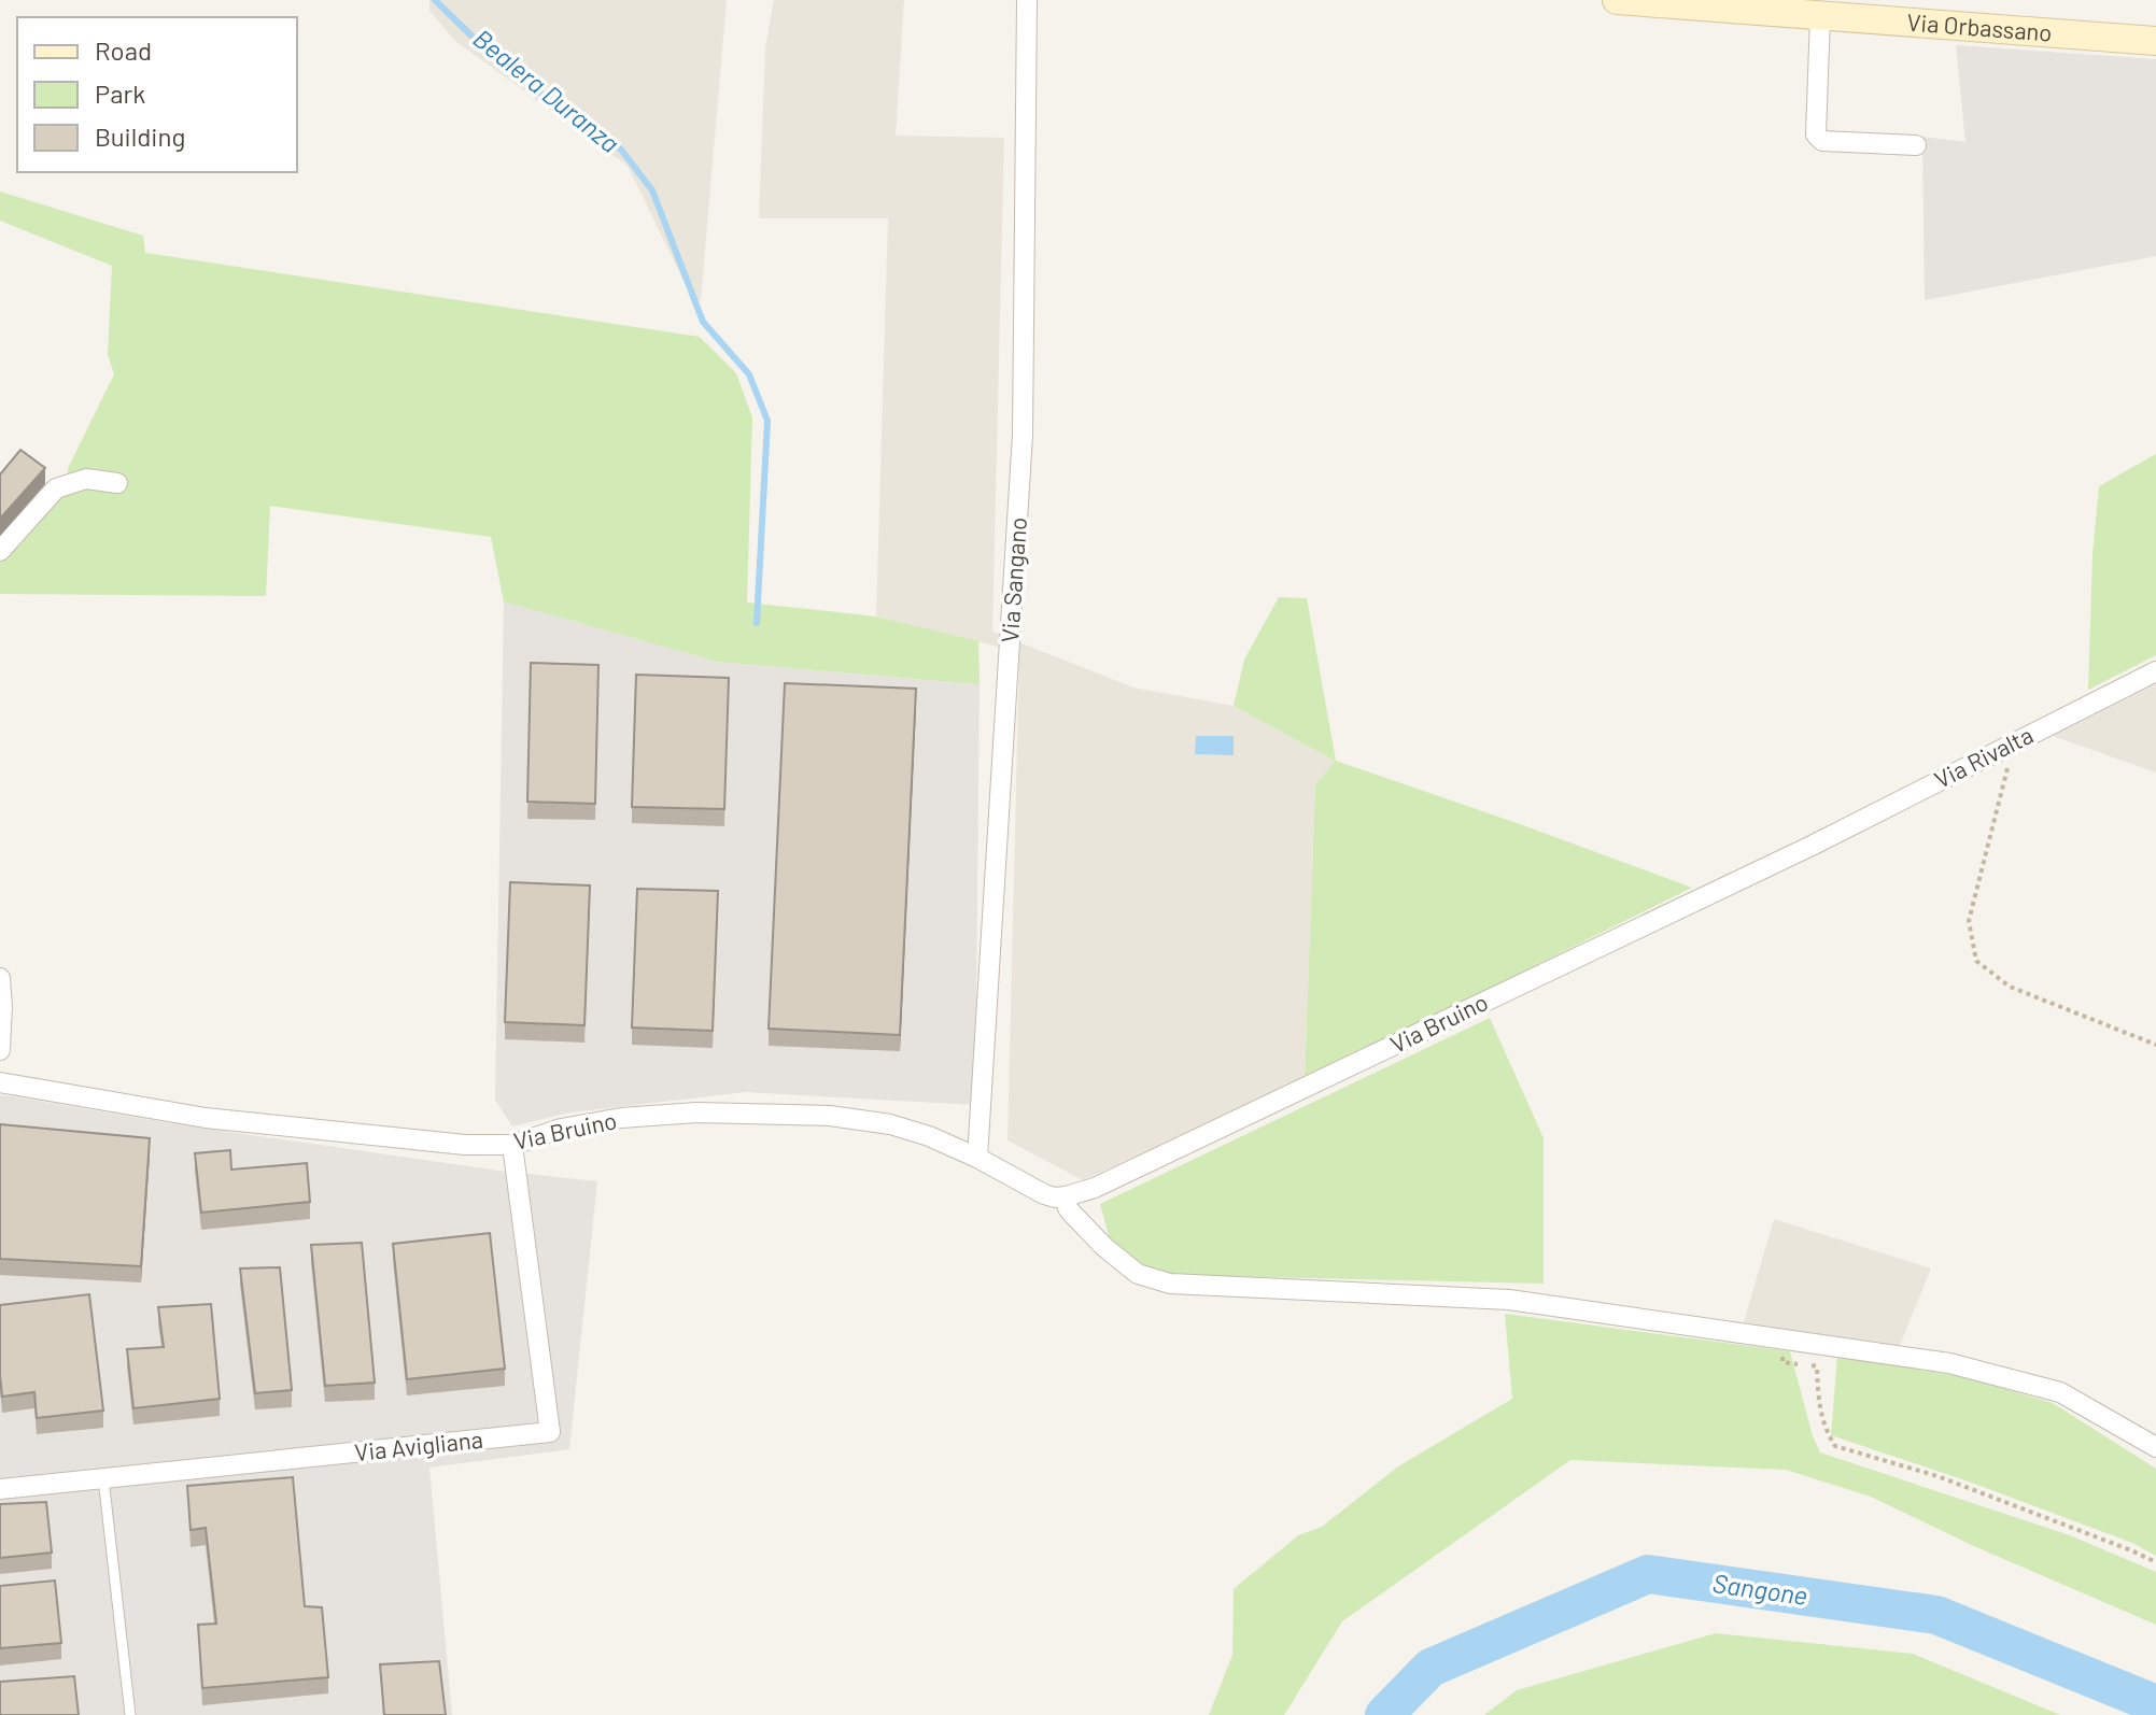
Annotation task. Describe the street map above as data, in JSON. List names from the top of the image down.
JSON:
{
  "streets": {
    "main road": ["Via Orbassano"],
    "street": [
      "Via Sangano",
      "Via Rivalta",
      "Via Bruino",
      "Via Avigliana"
    ]
  },
  "crossings": [
    ["Via Sangano", "Via Bruino"],
    ["Via Rivalta", "Via Bruino"],
    ["Via Bruino", "Via Avigliana"]
  ],
  "water": ["Bealera Duranza", "Sangone"],
  "legend": ["Road", "Park", "Building"]
}
